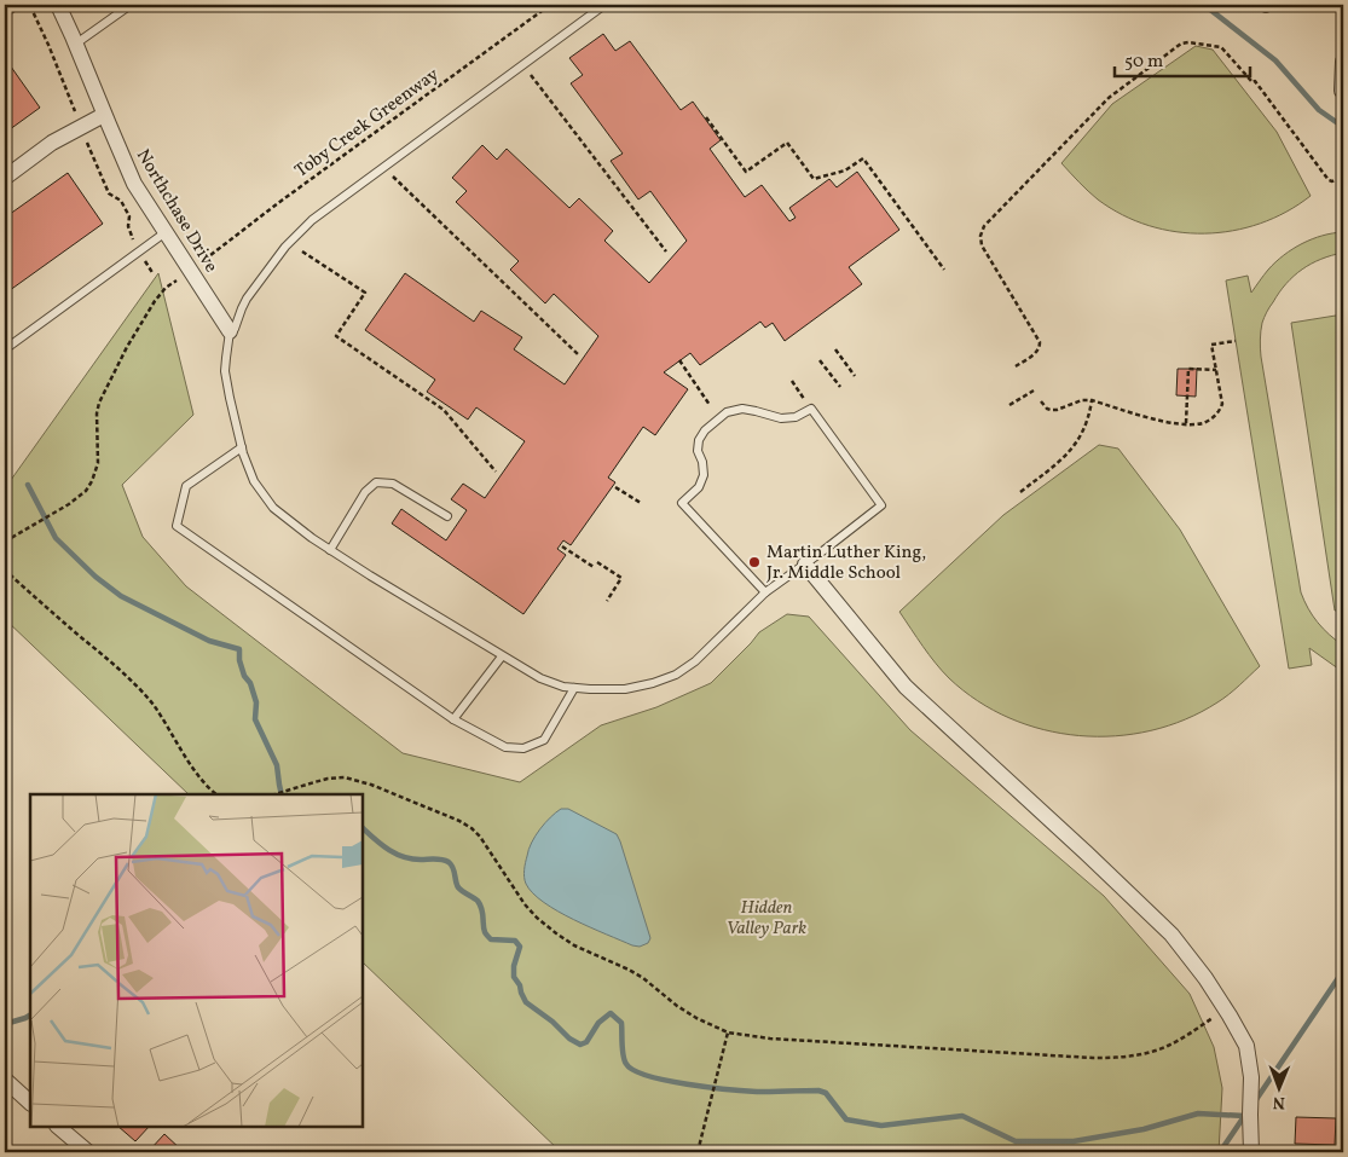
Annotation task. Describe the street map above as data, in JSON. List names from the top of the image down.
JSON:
{
  "streets": {
    "street": ["Northchase Drive"],
    "path": ["Toby Creek Greenway"]
  },
  "parks": ["Hidden Valley Park"],
  "places": ["Martin Luther King, Jr. Middle School"],
  "scale_bar": "50 m",
  "north": "bottom"
}
